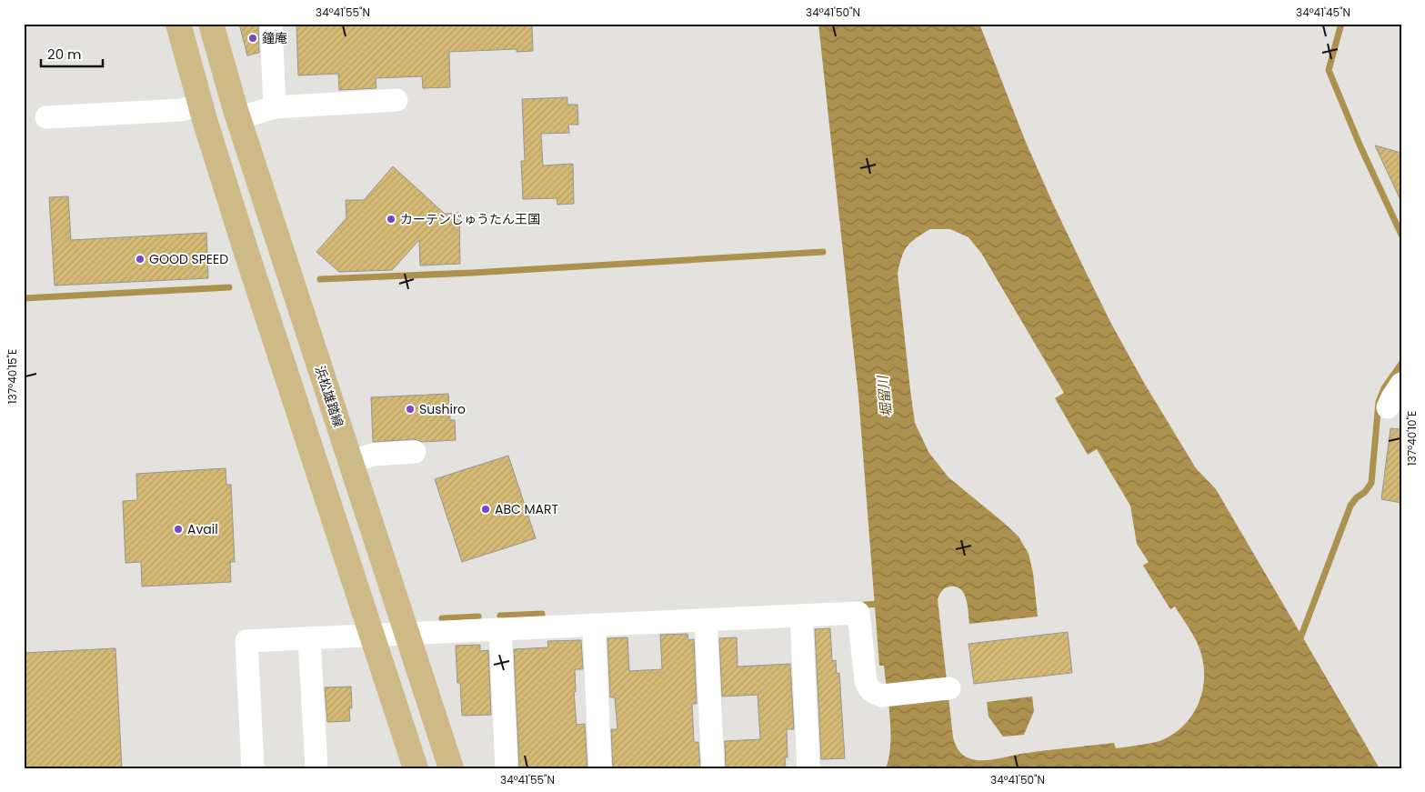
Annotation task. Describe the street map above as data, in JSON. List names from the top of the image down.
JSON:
{
  "streets": {
    "main road": ["浜松雄踏線"]
  },
  "water": ["堀留川"],
  "places": [
    "鐘庵",
    "カーテンじゅうたん王国",
    "GOOD SPEED",
    "Sushiro",
    "ABC MART",
    "Avail"
  ],
  "scale_bar": "20 m",
  "coordinates": [
    "34°41'55\"N",
    "34°41'50\"N",
    "34°41'45\"N",
    "137°40'15\"E",
    "137°40'10\"E"
  ]
}
